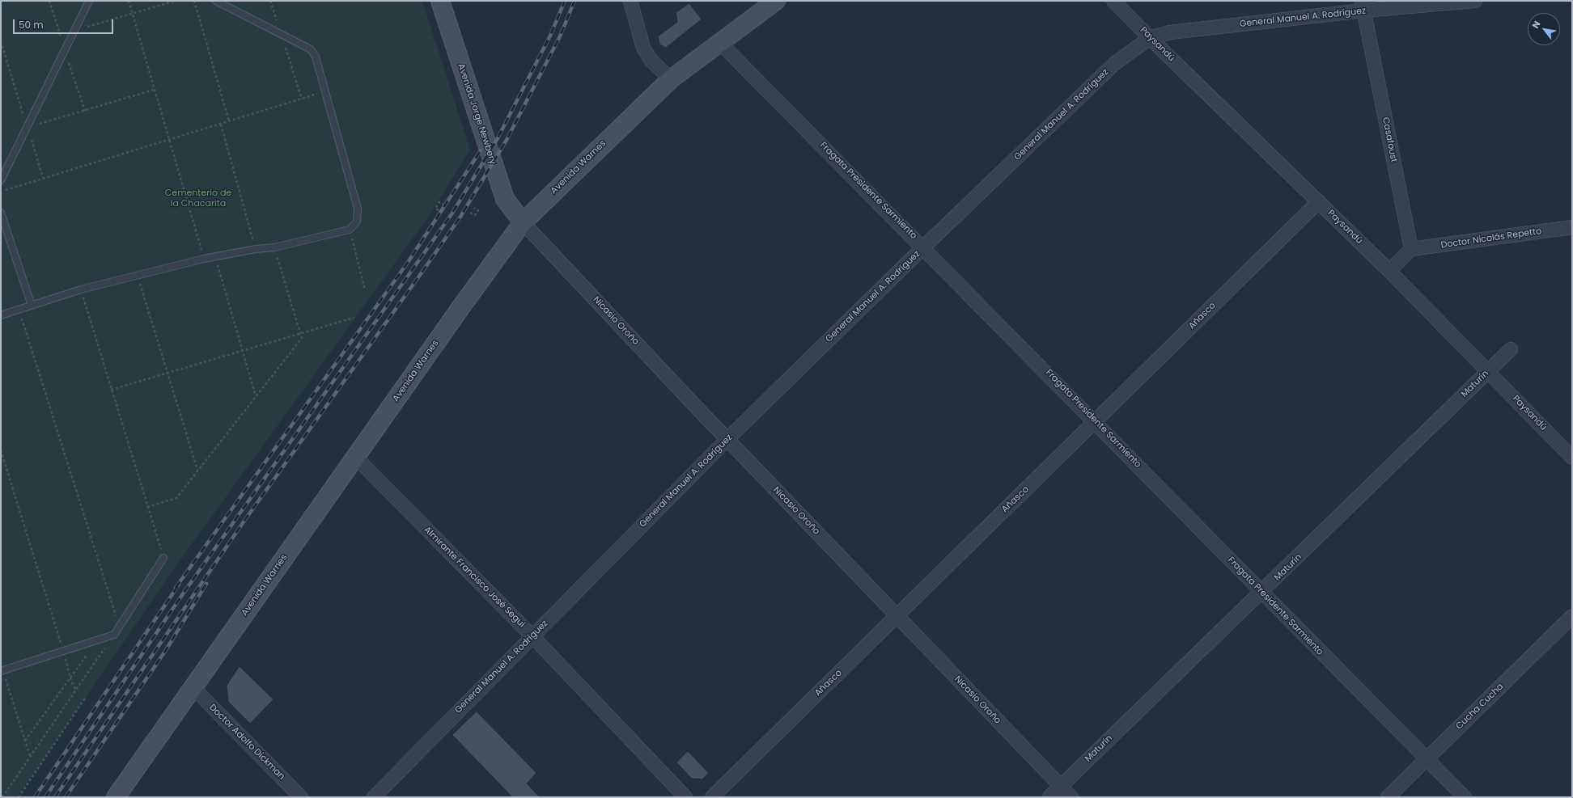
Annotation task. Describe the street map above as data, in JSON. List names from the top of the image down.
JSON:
{
  "streets": {
    "main road": ["Avenida Jorge Newbery", "Avenida Warnes"],
    "street": [
      "General Manuel A. Rodríguez",
      "Paysandú",
      "Casafoust",
      "Fragata Presidente Sarmiento",
      "Doctor Nicolás Repetto",
      "Añasco",
      "Nicasio Oroño",
      "Maturín",
      "Almirante Francisco José Seguí",
      "Cucha Cucha",
      "Doctor Adolfo Dickman"
    ]
  },
  "crossings": [
    ["General Manuel A. Rodríguez", "Paysandú"],
    ["General Manuel A. Rodríguez", "Casafoust"],
    ["General Manuel A. Rodríguez", "Fragata Presidente Sarmiento"],
    ["General Manuel A. Rodríguez", "Nicasio Oroño"],
    ["General Manuel A. Rodríguez", "Almirante Francisco José Seguí"],
    ["Paysandú", "Añasco"],
    ["Paysandú", "Maturín"],
    ["Avenida Jorge Newbery", "Avenida Warnes"],
    ["Avenida Jorge Newbery", "Nicasio Oroño"],
    ["Casafoust", "Doctor Nicolás Repetto"],
    ["Avenida Warnes", "Fragata Presidente Sarmiento"],
    ["Avenida Warnes", "Nicasio Oroño"],
    ["Avenida Warnes", "Almirante Francisco José Seguí"],
    ["Avenida Warnes", "Doctor Adolfo Dickman"],
    ["Fragata Presidente Sarmiento", "Añasco"],
    ["Fragata Presidente Sarmiento", "Maturín"],
    ["Fragata Presidente Sarmiento", "Cucha Cucha"],
    ["Añasco", "Nicasio Oroño"],
    ["Nicasio Oroño", "Maturín"]
  ],
  "parks": ["Cementerio de la Chacarita"],
  "scale_bar": "50 m",
  "north": "top left"
}
